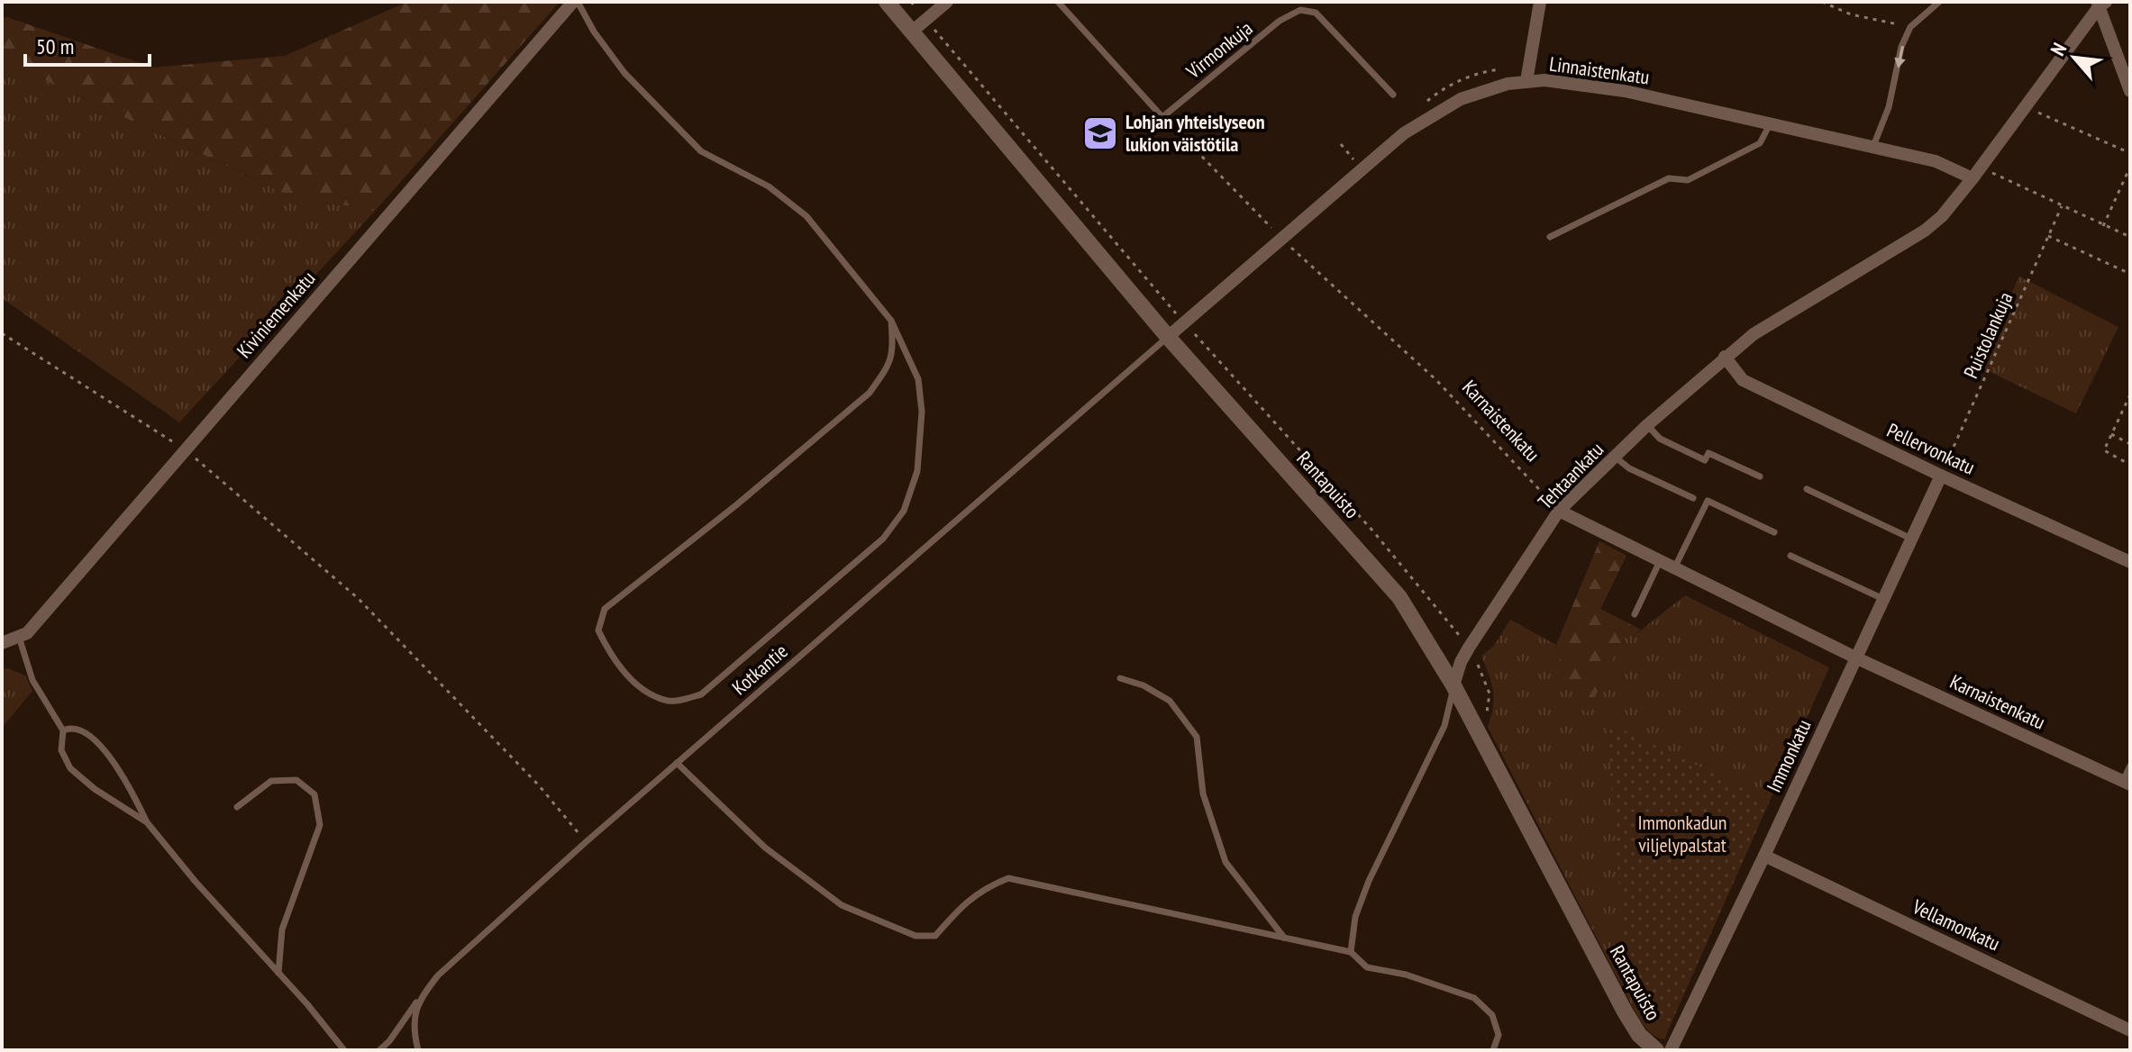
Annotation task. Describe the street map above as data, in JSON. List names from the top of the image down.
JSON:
{
  "streets": {
    "street": [
      "Linnaistenkatu",
      "Kiviniemenkatu",
      "Karnaistenkatu",
      "Pellervonkatu",
      "Tehtaankatu",
      "Rantapuisto",
      "Immonkatu",
      "Vellamonkatu"
    ],
    "lane": ["Virmonkuja", "Kotkantie"],
    "path": ["Puistolankuja"]
  },
  "crossings": [
    ["Virmonkuja", "Karnaistenkatu"],
    ["Linnaistenkatu", "Karnaistenkatu"],
    ["Linnaistenkatu", "Tehtaankatu"],
    ["Linnaistenkatu", "Rantapuisto"],
    ["Linnaistenkatu", "Kotkantie"],
    ["Puistolankuja", "Pellervonkatu"],
    ["Puistolankuja", "Immonkatu"],
    ["Karnaistenkatu", "Tehtaankatu"],
    ["Karnaistenkatu", "Immonkatu"],
    ["Pellervonkatu", "Tehtaankatu"],
    ["Pellervonkatu", "Immonkatu"],
    ["Tehtaankatu", "Rantapuisto"],
    ["Rantapuisto", "Kotkantie"],
    ["Immonkatu", "Vellamonkatu"]
  ],
  "parks": ["Immonkadun viljelypalstat"],
  "places": {
    "school or university": ["Lohjan yhteislyseon lukion väistötila"]
  },
  "scale_bar": "50 m",
  "north": "top left"
}
